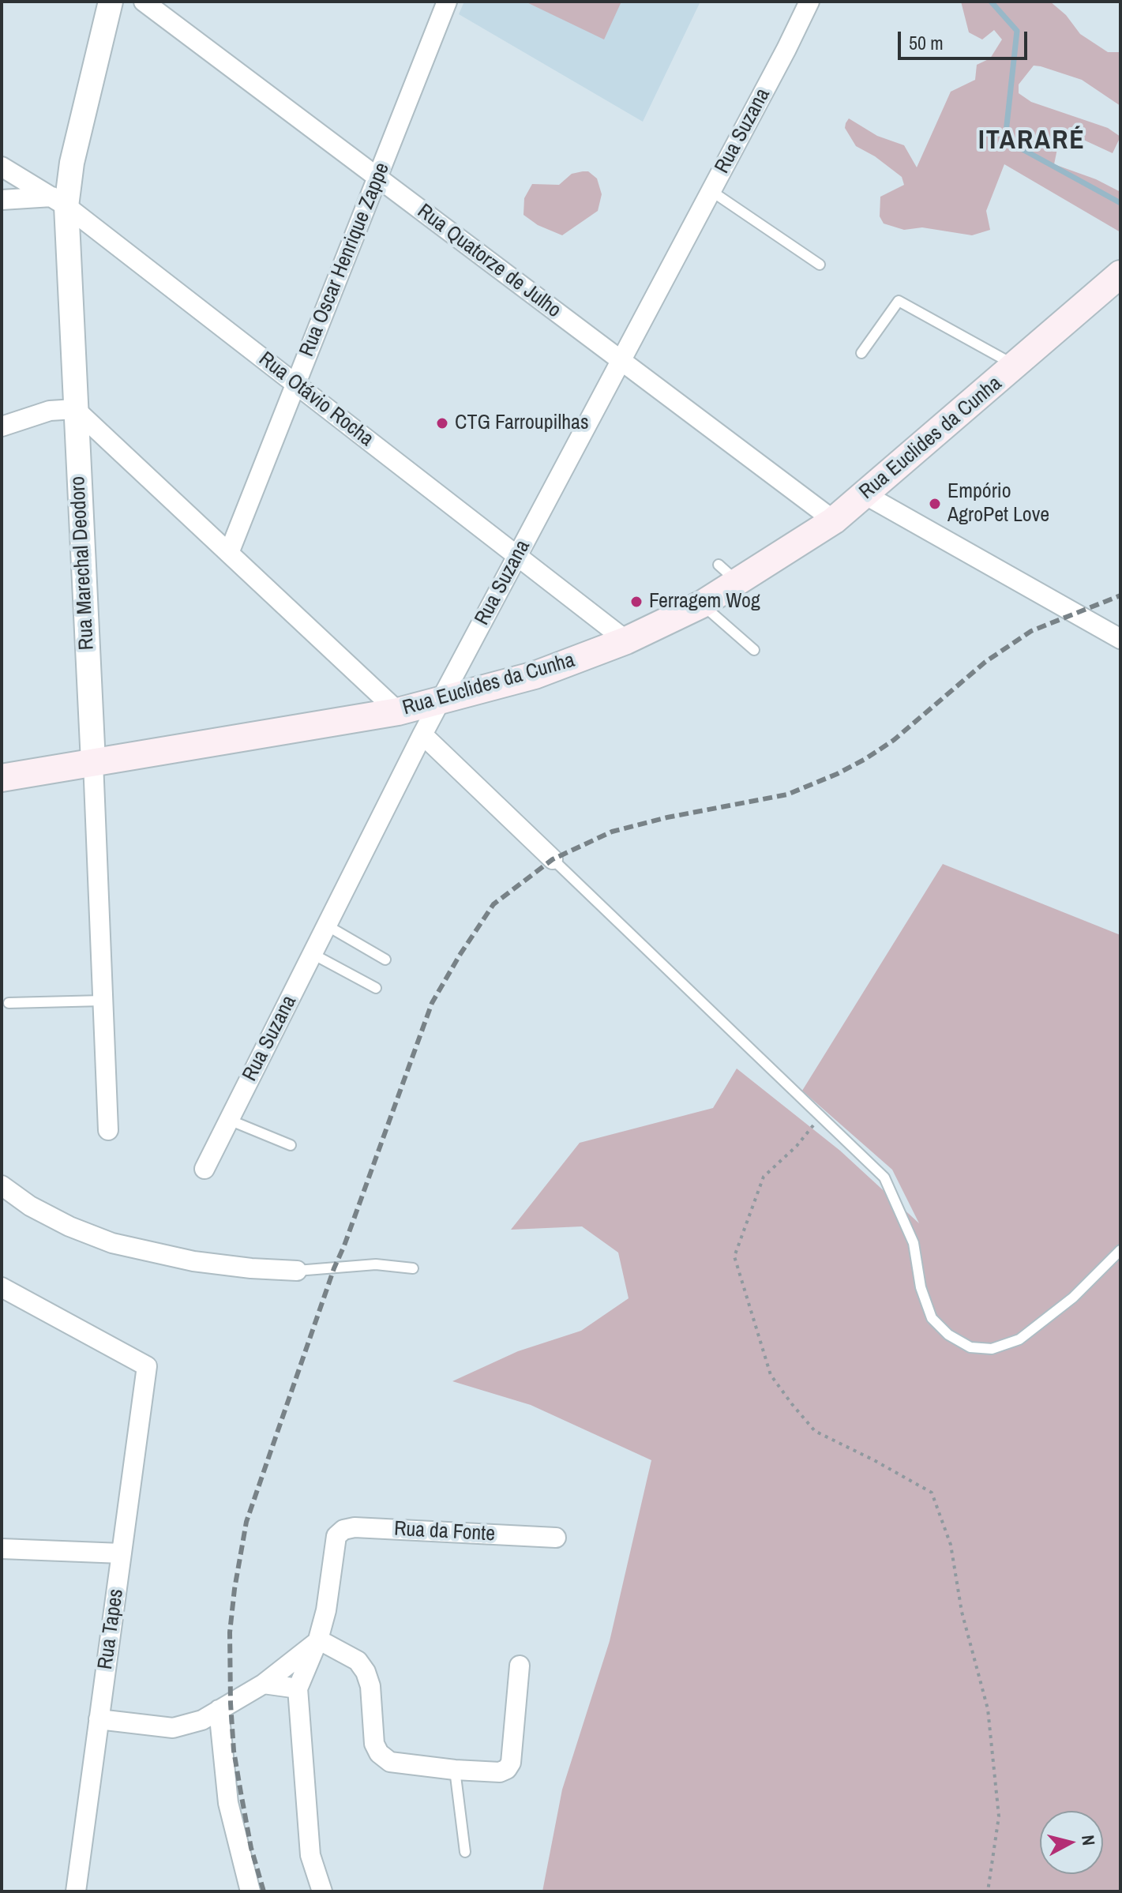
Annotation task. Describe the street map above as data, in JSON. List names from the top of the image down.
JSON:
{
  "streets": {
    "main road": ["Rua Euclides da Cunha"],
    "street": [
      "Rua Suzana",
      "Rua Oscar Henrique Zappe",
      "Rua Quatorze de Julho",
      "Rua Otávio Rocha",
      "Rua Marechal Deodoro",
      "Rua da Fonte",
      "Rua Tapes"
    ]
  },
  "crossings": [
    ["Rua Suzana", "Rua Quatorze de Julho"],
    ["Rua Suzana", "Rua Otávio Rocha"],
    ["Rua Suzana", "Rua Euclides da Cunha"],
    ["Rua Oscar Henrique Zappe", "Rua Quatorze de Julho"],
    ["Rua Oscar Henrique Zappe", "Rua Otávio Rocha"],
    ["Rua Quatorze de Julho", "Rua Euclides da Cunha"],
    ["Rua Otávio Rocha", "Rua Euclides da Cunha"],
    ["Rua Otávio Rocha", "Rua Marechal Deodoro"],
    ["Rua Euclides da Cunha", "Rua Marechal Deodoro"]
  ],
  "districts": ["ITARARÉ"],
  "places": ["CTG Farroupilhas", "Empório AgroPet Love", "Ferragem Wog"],
  "scale_bar": "50 m",
  "north": "right"
}
